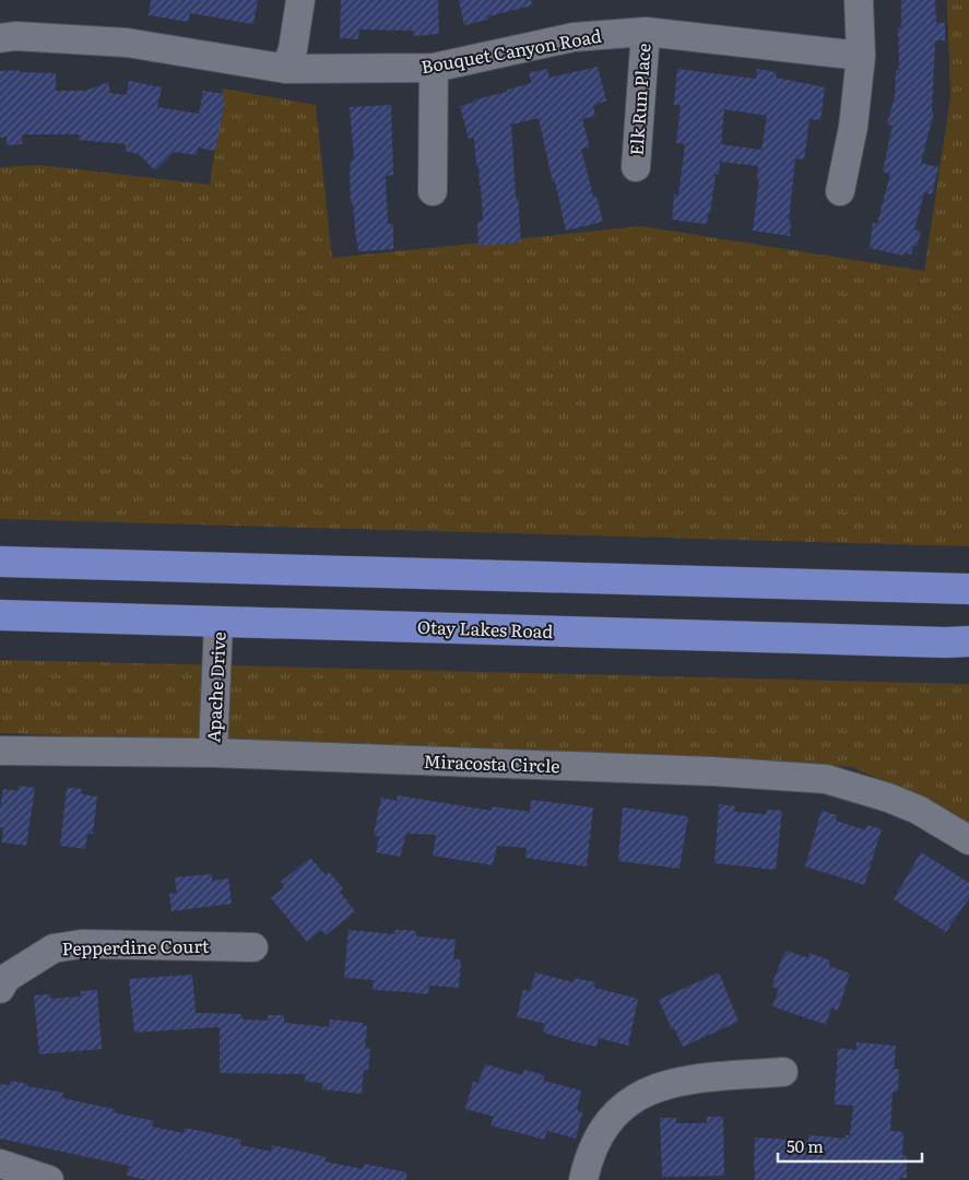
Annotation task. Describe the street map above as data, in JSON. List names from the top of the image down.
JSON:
{
  "streets": {
    "main road": ["Otay Lakes Road"],
    "street": [
      "Bouquet Canyon Road",
      "Elk Run Place",
      "Apache Drive",
      "Miracosta Circle",
      "Pepperdine Court"
    ]
  },
  "crossings": [
    ["Bouquet Canyon Road", "Elk Run Place"],
    ["Otay Lakes Road", "Apache Drive"],
    ["Apache Drive", "Miracosta Circle"]
  ],
  "scale_bar": "50 m"
}
